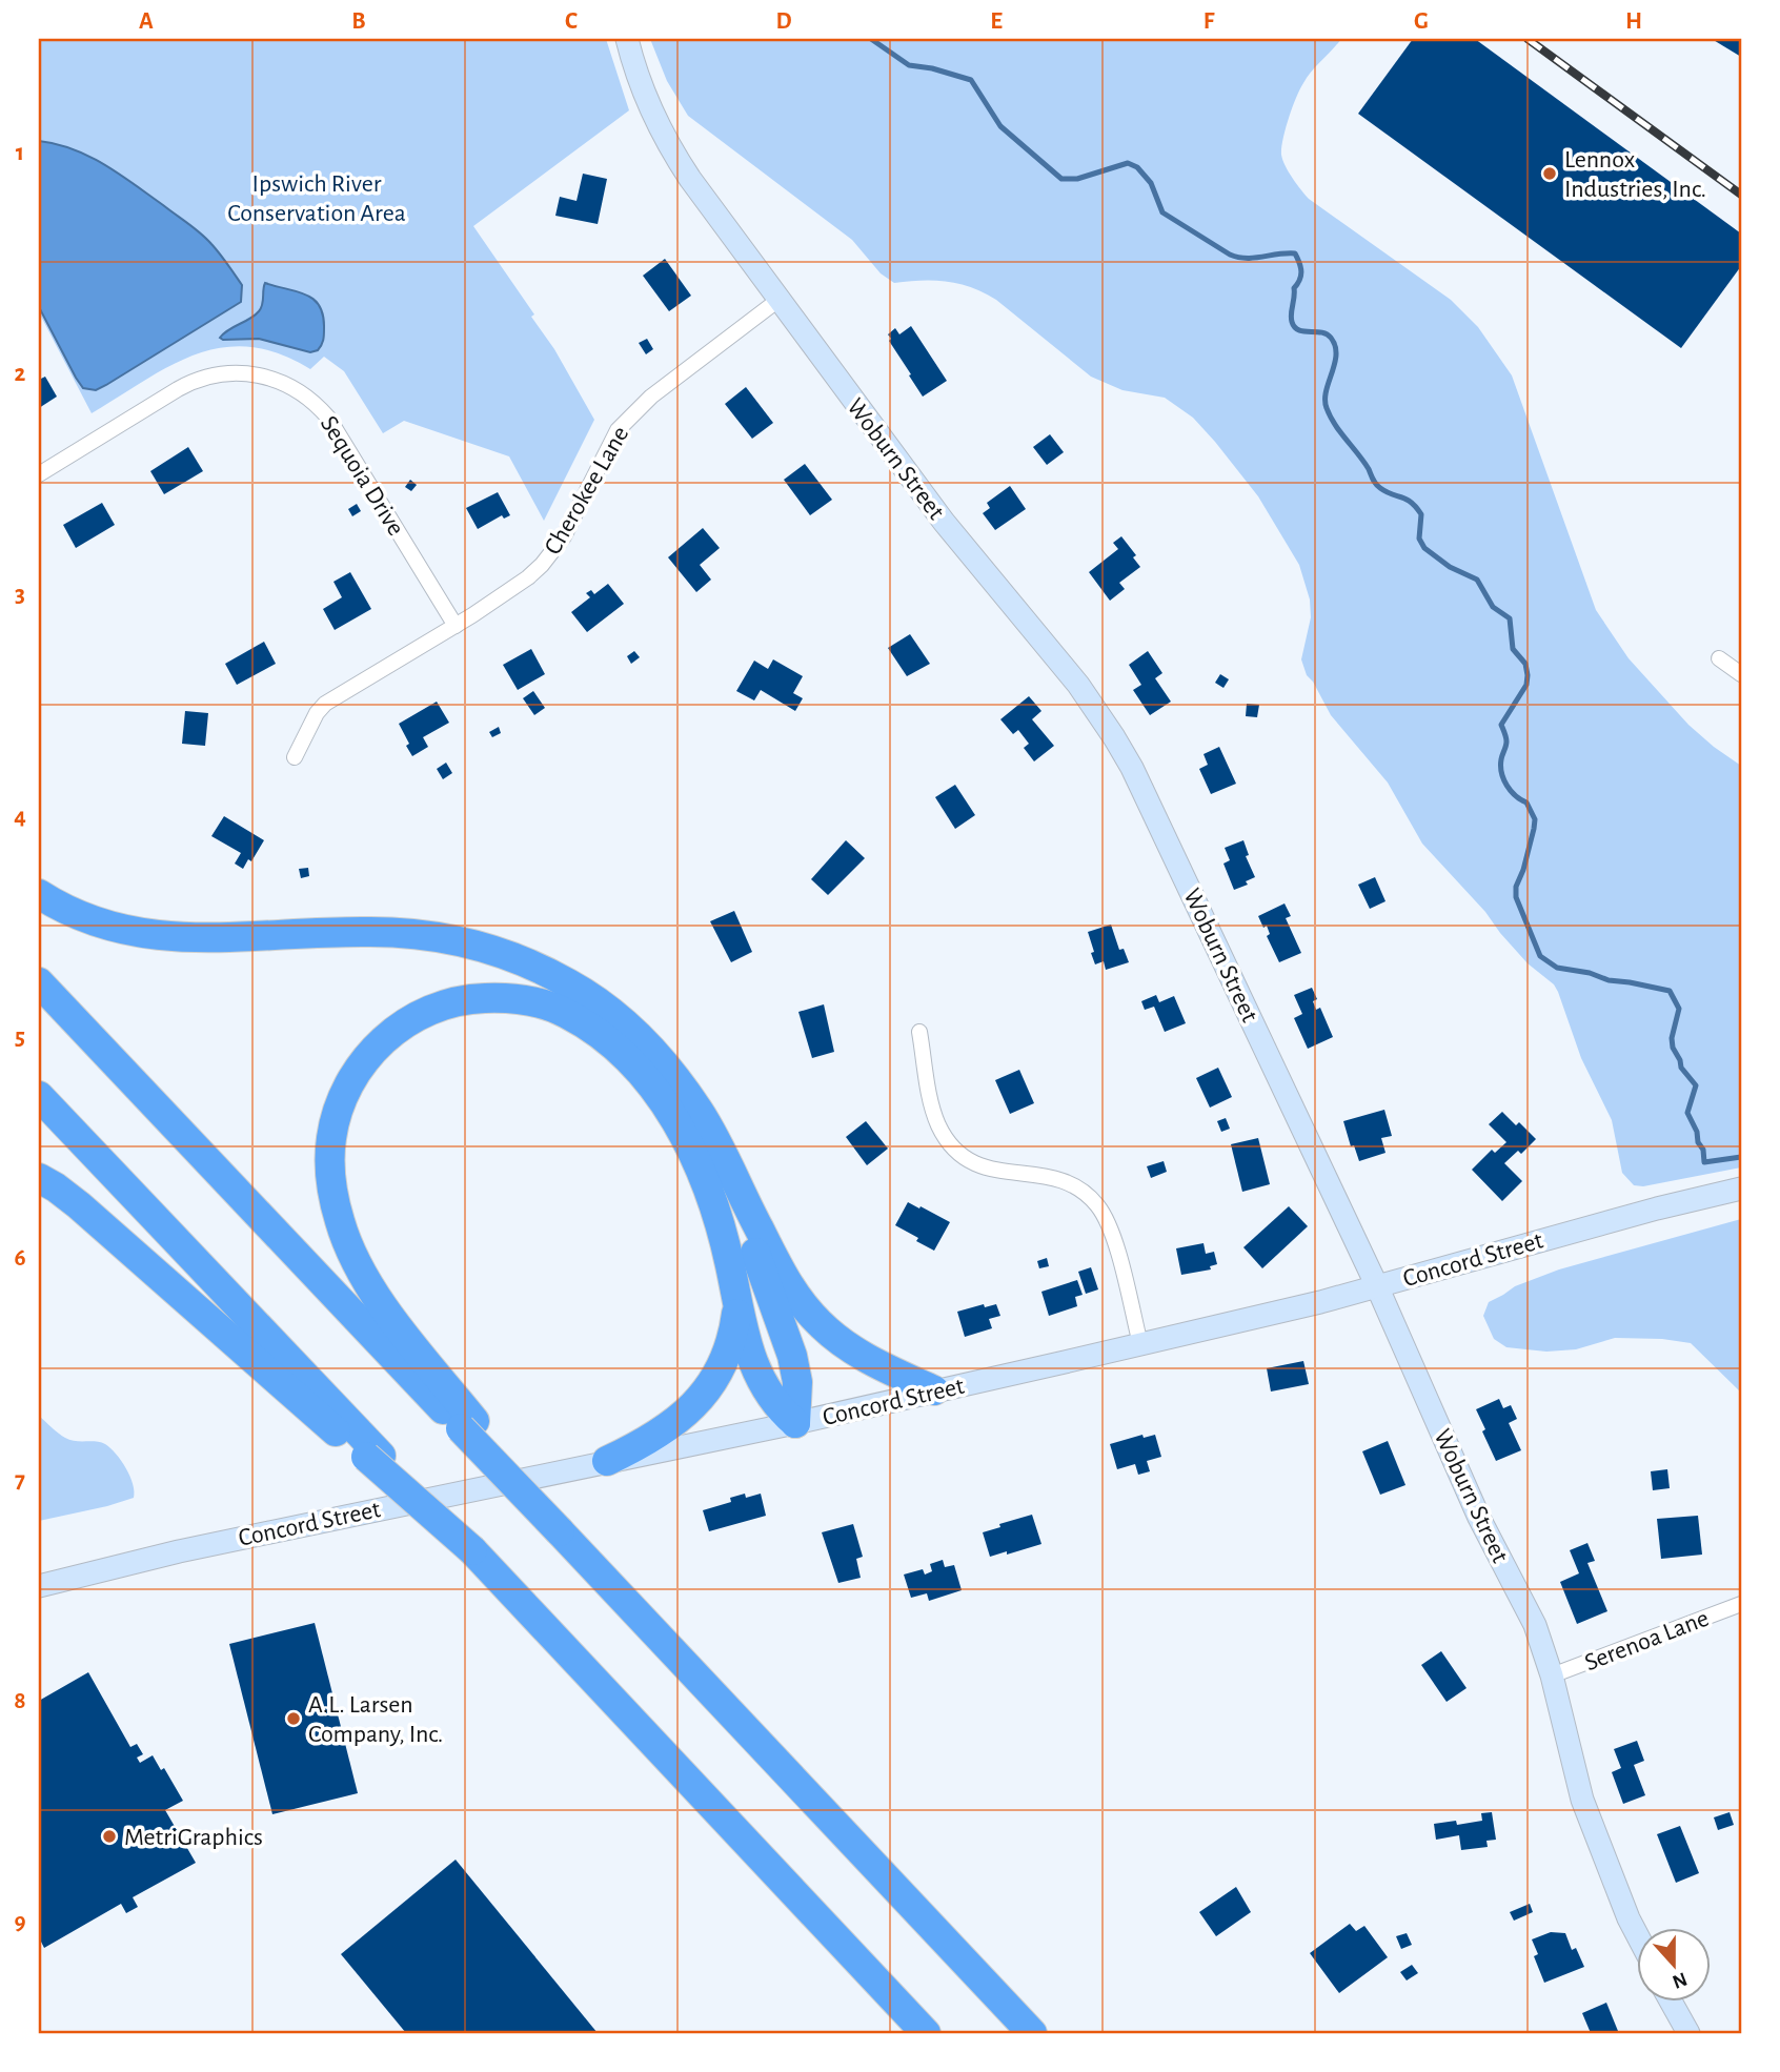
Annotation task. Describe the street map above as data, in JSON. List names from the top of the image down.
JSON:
{
  "streets": {
    "street": [
      "Woburn Street",
      "Sequoia Drive",
      "Cherokee Lane",
      "Concord Street",
      "Serenoa Lane"
    ]
  },
  "crossings": [
    ["Woburn Street", "Cherokee Lane"],
    ["Woburn Street", "Concord Street"],
    ["Woburn Street", "Serenoa Lane"],
    ["Sequoia Drive", "Cherokee Lane"]
  ],
  "parks": ["Ipswich River Conservation Area"],
  "places": ["Lennox Industries, Inc.", "A.L. Larsen Company, Inc.", "MetriGraphics"],
  "north": "bottom",
  "grid": {
    "columns": [
      "A",
      "B",
      "C",
      "D",
      "E",
      "F",
      "G",
      "H"
    ],
    "rows": [
      "1",
      "2",
      "3",
      "4",
      "5",
      "6",
      "7",
      "8",
      "9"
    ]
  }
}
